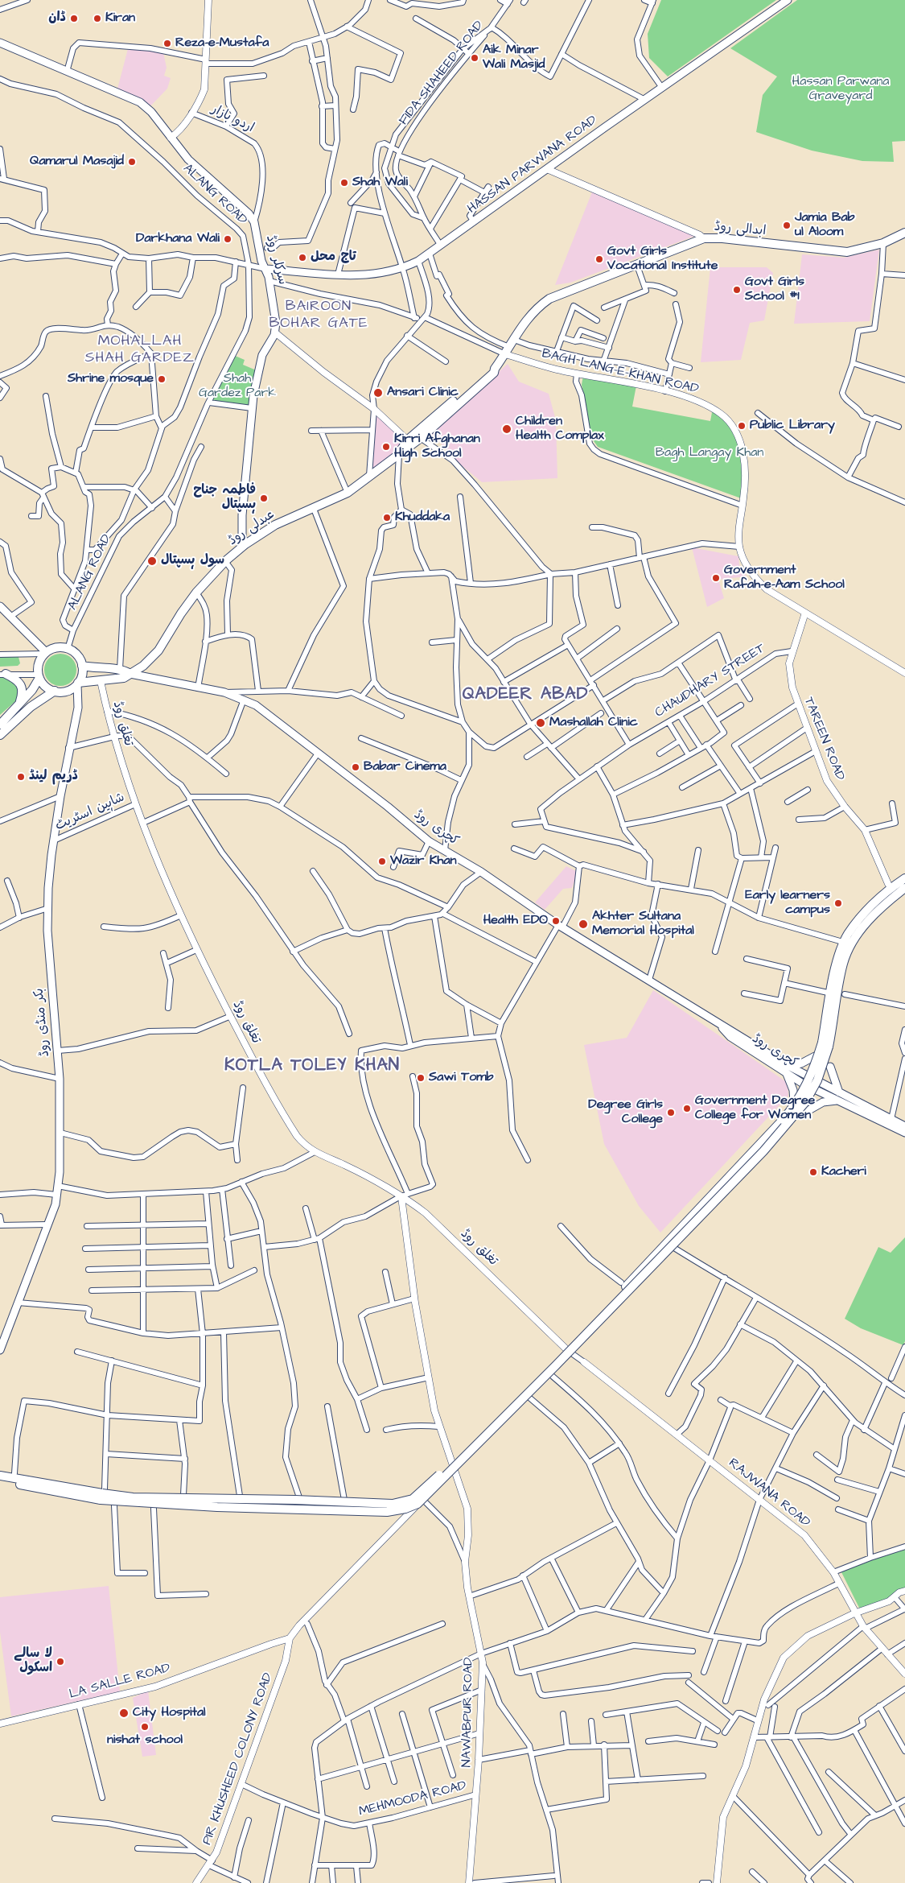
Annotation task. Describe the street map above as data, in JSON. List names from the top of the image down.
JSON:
{
  "streets": {
    "main road": [
      "HASSAN PARWANA ROAD",
      "ابدالی روڈ",
      "سرکلر روڈ",
      "عبدلی روڈ",
      "کچری روڈ",
      "بکر منڈی روڈ"
    ],
    "street": [
      "FIDA SHAHEED ROAD",
      "اردو بازار",
      "ALANG ROAD",
      "BAGH LANG-E-KHAN ROAD",
      "CHAUDHARY STREET",
      "تغلق روڈ",
      "TAREEN ROAD",
      "شاہین اسٹریٹ",
      "RAJWANA ROAD",
      "LA SALLE ROAD",
      "NAWABPUR ROAD",
      "PIR KHUSHEED COLONY ROAD",
      "MEHMOODA ROAD"
    ]
  },
  "crossings": [
    ["اردو بازار", "سرکلر روڈ"],
    ["HASSAN PARWANA ROAD", "سرکلر روڈ"],
    ["ALANG ROAD", "عبدلی روڈ"],
    ["ALANG ROAD", "بکر منڈی روڈ"],
    ["ابدالی روڈ", "BAGH LANG-E-KHAN ROAD"],
    ["ابدالی روڈ", "عبدلی روڈ"],
    ["سرکلر روڈ", "BAGH LANG-E-KHAN ROAD"],
    ["سرکلر روڈ", "عبدلی روڈ"],
    ["عبدلی روڈ", "تغلق روڈ"],
    ["عبدلی روڈ", "کچری روڈ"],
    ["عبدلی روڈ", "بکر منڈی روڈ"],
    ["CHAUDHARY STREET", "TAREEN ROAD"],
    ["تغلق روڈ", "شاہین اسٹریٹ"],
    ["تغلق روڈ", "NAWABPUR ROAD"],
    ["شاہین اسٹریٹ", "بکر منڈی روڈ"],
    ["LA SALLE ROAD", "PIR KHUSHEED COLONY ROAD"],
    ["NAWABPUR ROAD", "MEHMOODA ROAD"],
    ["PIR KHUSHEED COLONY ROAD", "MEHMOODA ROAD"]
  ],
  "districts": [
    "BAIROON BOHAR GATE",
    "MOHALLAH SHAH GARDEZ",
    "QADEER ABAD",
    "KOTLA TOLEY KHAN"
  ],
  "parks": ["Hassan Parwana Graveyard", "Shah Gardez Park", "Bagh Langay Khan"],
  "places": [
    "ڈان",
    "Kiran",
    "Reza-e-Mustafa",
    "Aik Minar Wali Masjid",
    "Qamarul Masajid",
    "Shah Wali",
    "Jamia Bab ul Aloom",
    "Darkhana Wali",
    "تاج محل",
    "Govt Girls Vocational Institute",
    "Govt Girls School #1",
    "Shrine mosque",
    "Ansari Clinic",
    "Public Library",
    "Children Health Complax",
    "Kirri Afghanan High School",
    "فاطمہ جناح ہسپتال",
    "Khuddaka",
    "سول ہسپتال",
    "Government Rafah-e-Aam School",
    "Mashallah Clinic",
    "Babar Cinema",
    "ڈریم لینڈ",
    "Wazir Khan",
    "Early learners campus",
    "Health EDO",
    "Akhter Sultana Memorial Hospital",
    "Sawi Tomb",
    "Government Degree College for Women",
    "Degree Girls College",
    "Kacheri",
    "لا سالے اسکول",
    "City Hospital",
    "nishat school"
  ]
}
